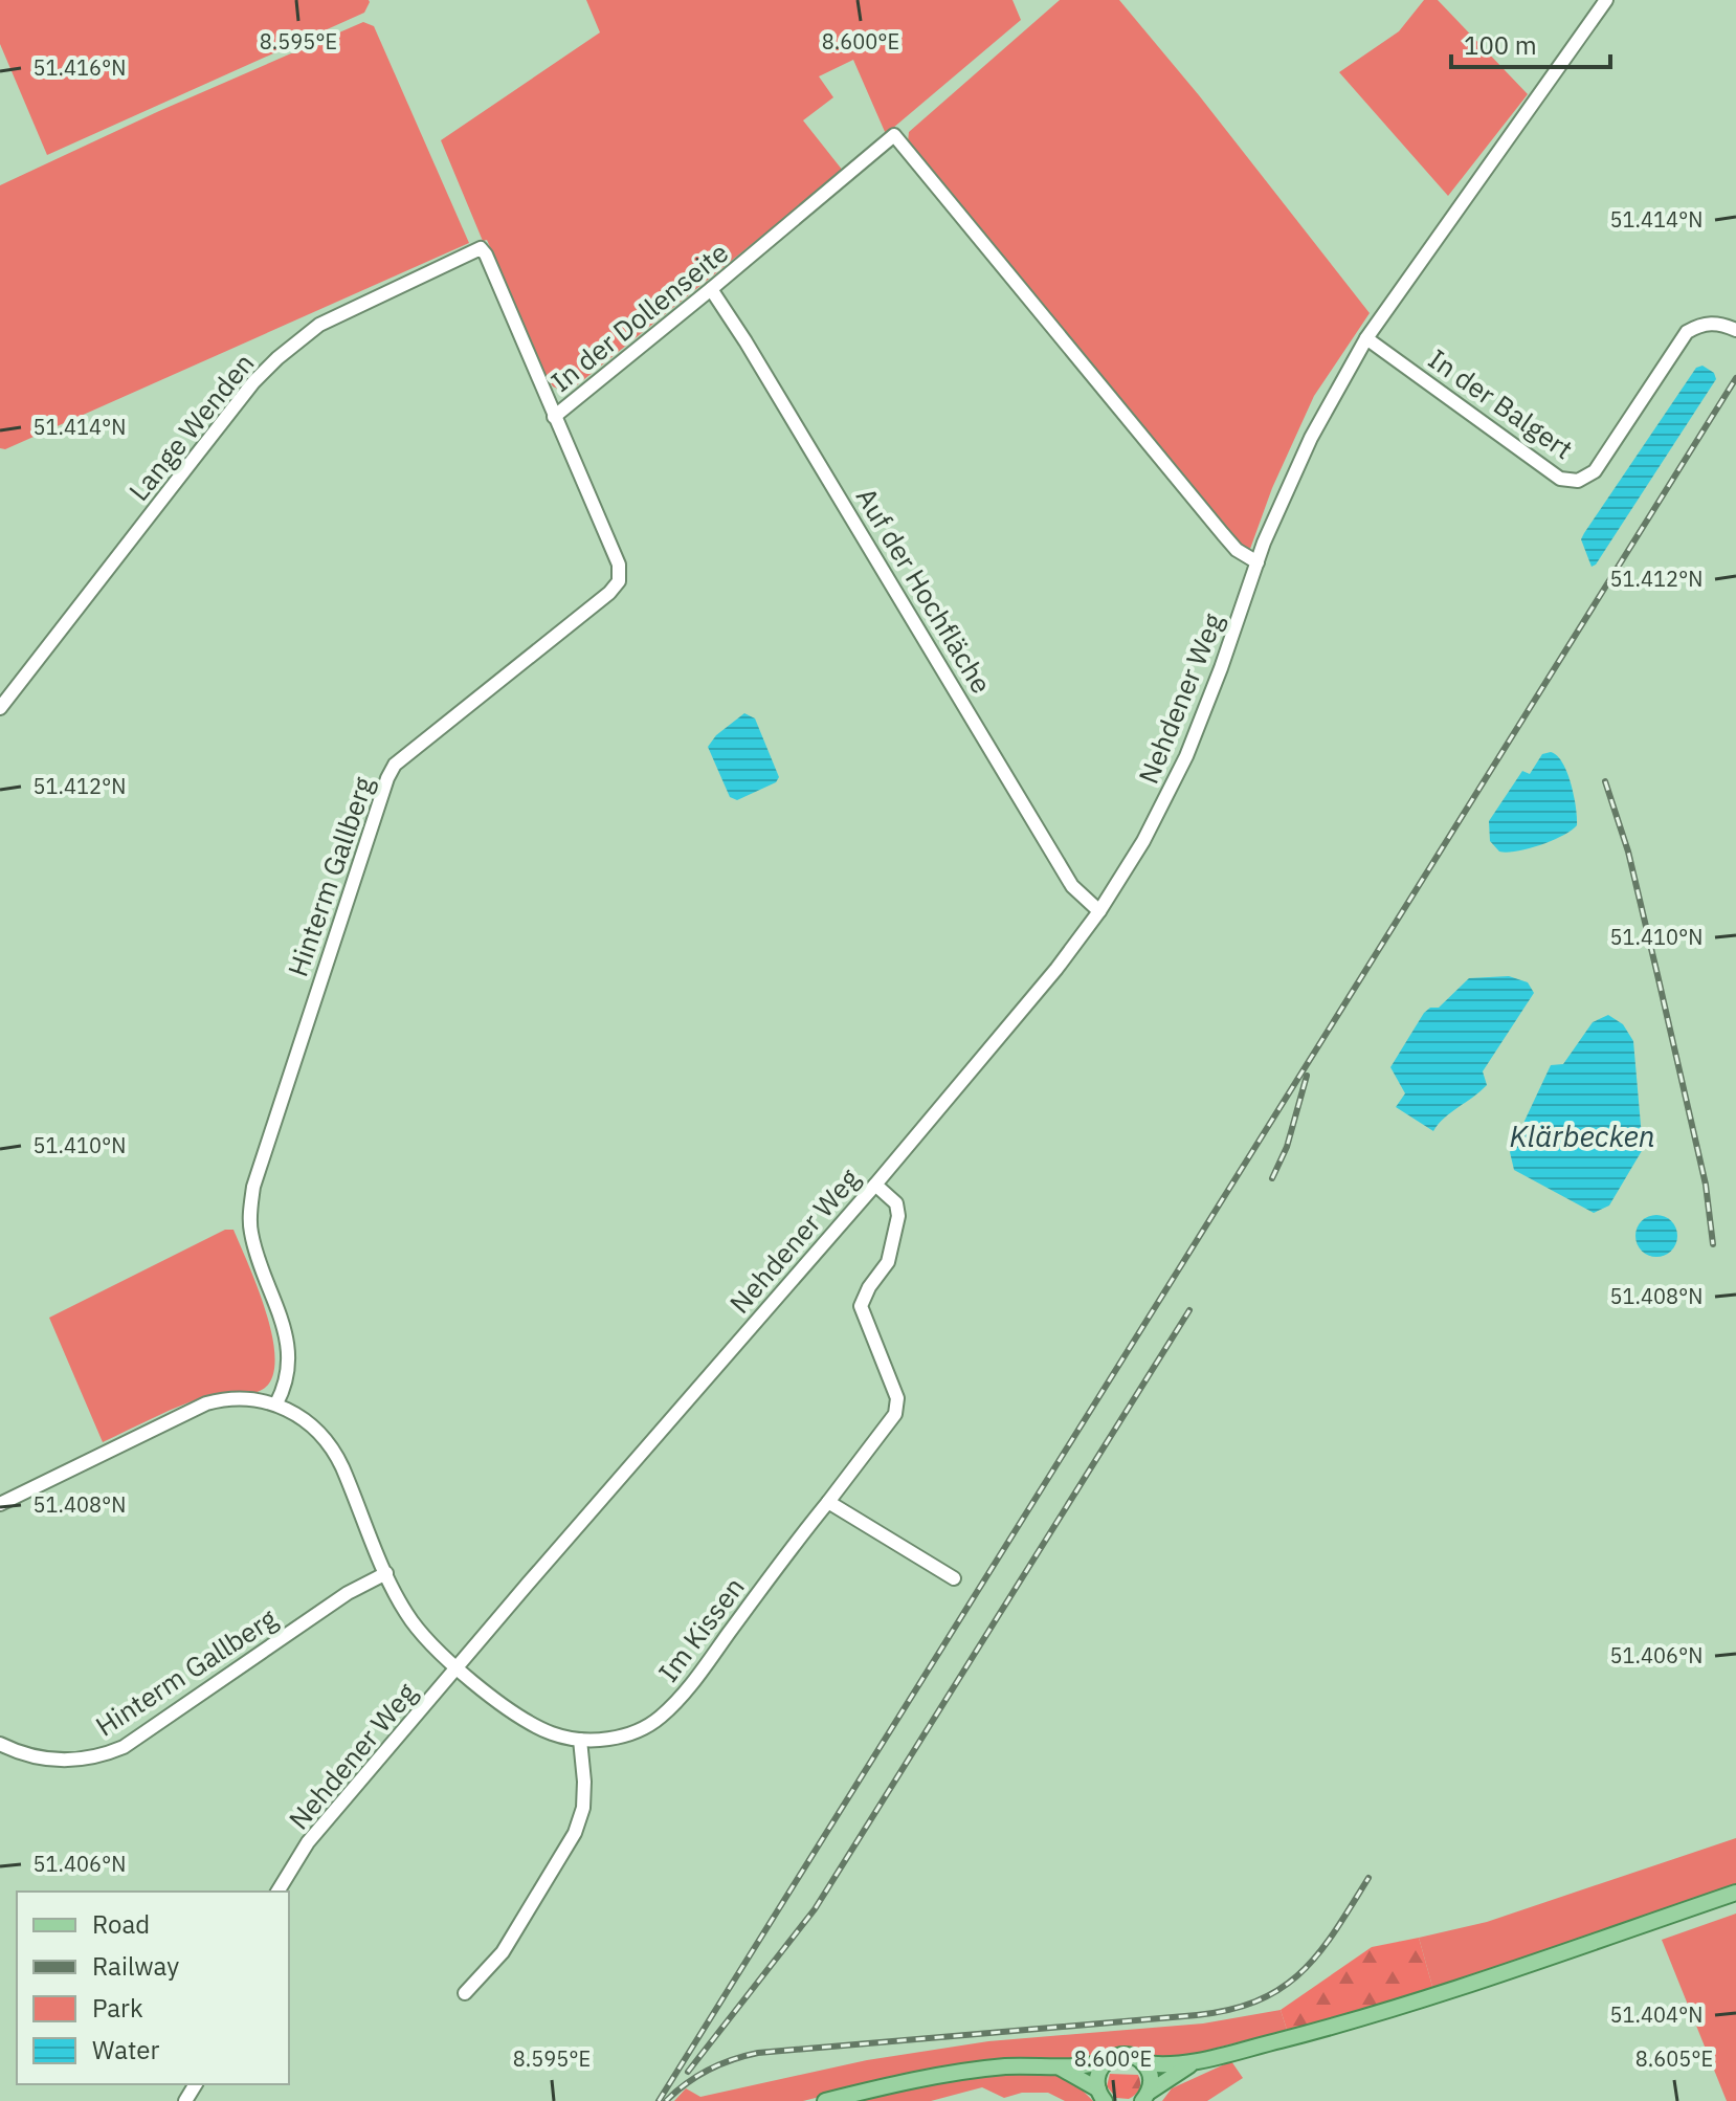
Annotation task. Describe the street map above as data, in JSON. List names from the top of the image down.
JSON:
{
  "streets": {
    "street": [
      "In der Dollenseite",
      "In der Balgert",
      "Lange Wenden",
      "Auf der Hochfläche",
      "Nehdener Weg",
      "Hinterm Gallberg",
      "Im Kissen"
    ]
  },
  "crossings": [
    ["In der Dollenseite", "Lange Wenden"],
    ["In der Dollenseite", "Auf der Hochfläche"],
    ["In der Dollenseite", "Nehdener Weg"],
    ["In der Dollenseite", "Hinterm Gallberg"],
    ["In der Balgert", "Nehdener Weg"],
    ["Auf der Hochfläche", "Nehdener Weg"],
    ["Nehdener Weg", "Im Kissen"]
  ],
  "water": ["Klärbecken"],
  "legend": [
    "Road",
    "Railway",
    "Park",
    "Water"
  ],
  "scale_bar": "100 m",
  "coordinates": [
    "8.595°E",
    "8.600°E",
    "51.416°N",
    "51.414°N",
    "51.412°N",
    "51.410°N",
    "51.408°N",
    "51.406°N",
    "51.404°N",
    "8.605°E"
  ]
}
